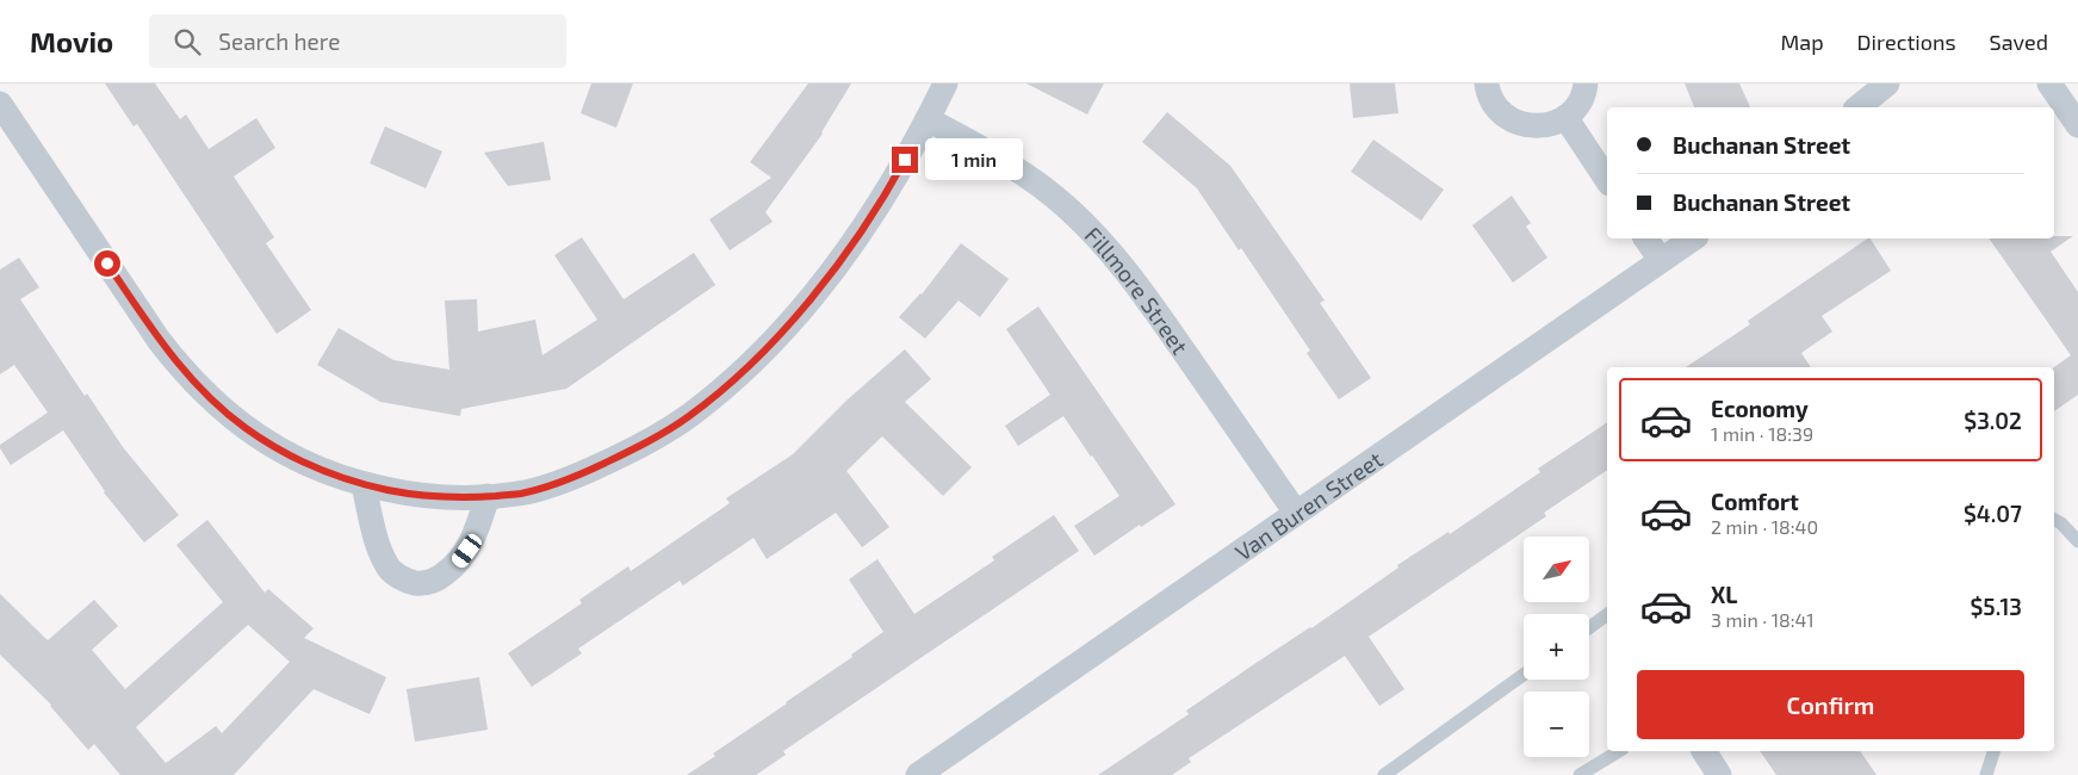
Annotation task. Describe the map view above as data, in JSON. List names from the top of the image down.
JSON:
{
  "streets": {
    "street": ["Fillmore Street", "Van Buren Street"]
  },
  "crossings": [
    ["Fillmore Street", "Van Buren Street"]
  ],
  "north": "top right",
  "page": {
    "header": "Movio",
    "search": "Search here",
    "nav": ["Map", "Directions", "Saved"],
    "banner": ["Buchanan Street", "Buchanan Street"],
    "bubble": "1 min",
    "list": [
      {
        "name": "Economy",
        "note": "1 min · 18:39",
        "value": "$3.02"
      },
      {
        "name": "Comfort",
        "note": "2 min · 18:40",
        "value": "$4.07"
      },
      {
        "name": "XL",
        "note": "3 min · 18:41",
        "value": "$5.13"
      }
    ],
    "map_buttons": ["+", "−"],
    "buttons": "Confirm"
  }
}
